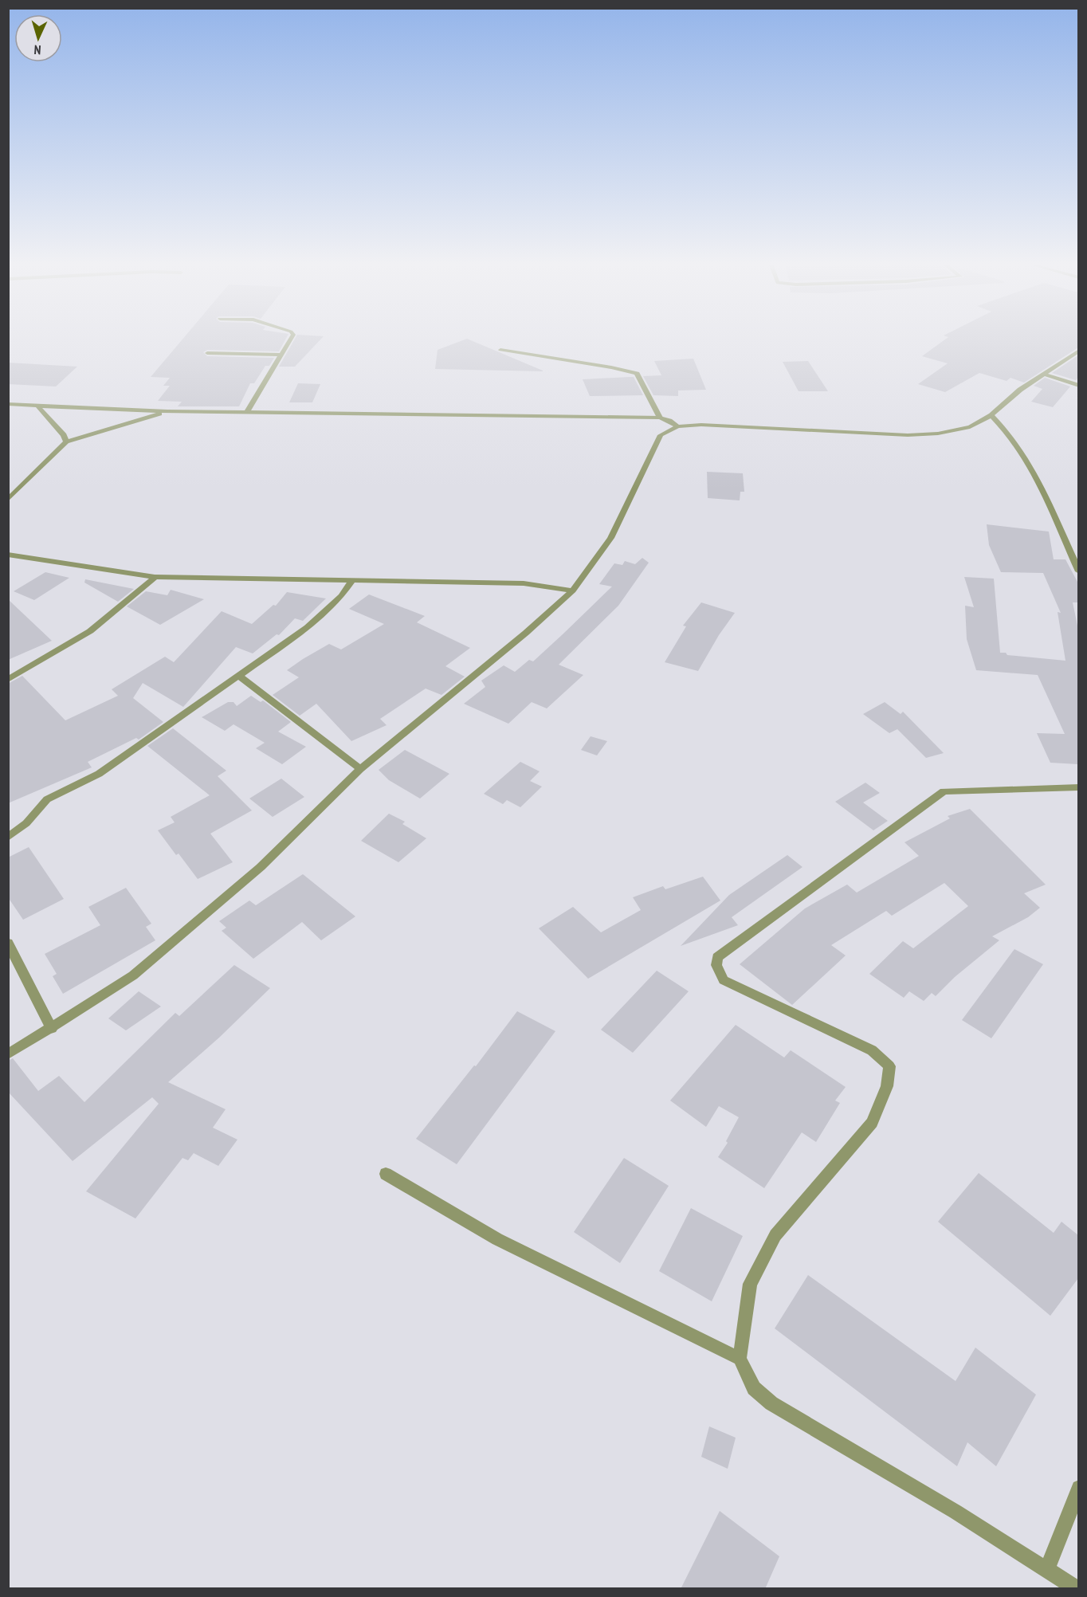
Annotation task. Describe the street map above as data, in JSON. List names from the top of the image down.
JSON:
{
  "north": "bottom"
}
